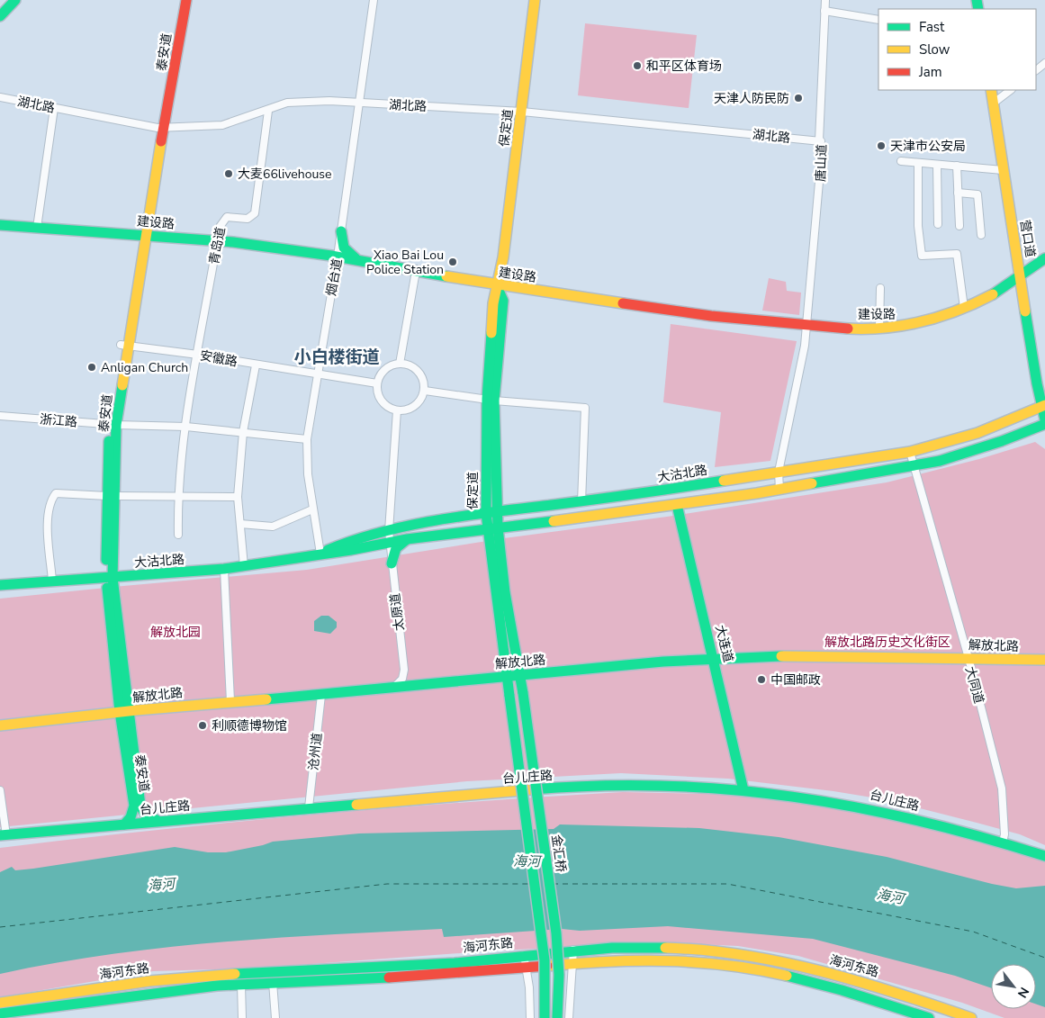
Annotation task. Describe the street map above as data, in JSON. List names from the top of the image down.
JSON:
{
  "streets": {
    "street": [
      "泰安道",
      "湖北路",
      "保定道",
      "唐山道",
      "建设路",
      "营口道",
      "青岛道",
      "烟台道",
      "安徽路",
      "浙江路",
      "大沽北路",
      "太原道",
      "大连道",
      "解放北路",
      "大同道",
      "沧州道",
      "台儿庄路",
      "金汇桥",
      "海河东路"
    ]
  },
  "crossings": [
    ["泰安道", "湖北路"],
    ["泰安道", "建设路"],
    ["泰安道", "安徽路"],
    ["泰安道", "浙江路"],
    ["泰安道", "大沽北路"],
    ["泰安道", "解放北路"],
    ["泰安道", "台儿庄路"],
    ["湖北路", "保定道"],
    ["湖北路", "唐山道"],
    ["湖北路", "青岛道"],
    ["湖北路", "烟台道"],
    ["保定道", "建设路"],
    ["保定道", "大沽北路"],
    ["唐山道", "建设路"],
    ["唐山道", "大沽北路"],
    ["建设路", "营口道"],
    ["建设路", "青岛道"],
    ["建设路", "烟台道"],
    ["营口道", "大沽北路"],
    ["青岛道", "安徽路"],
    ["青岛道", "浙江路"],
    ["烟台道", "安徽路"],
    ["烟台道", "浙江路"],
    ["烟台道", "大沽北路"],
    ["安徽路", "太原道"],
    ["大沽北路", "太原道"],
    ["大沽北路", "大连道"],
    ["大沽北路", "大同道"],
    ["太原道", "解放北路"],
    ["大连道", "解放北路"],
    ["大连道", "台儿庄路"],
    ["解放北路", "大同道"],
    ["解放北路", "沧州道"],
    ["解放北路", "金汇桥"],
    ["大同道", "台儿庄路"],
    ["沧州道", "台儿庄路"]
  ],
  "districts": ["小白楼街道"],
  "water": ["海河"],
  "parks": ["解放北园", "解放北路历史文化街区"],
  "places": [
    "和平区体育场",
    "天津人防民防",
    "天津市公安局",
    "大麦66livehouse",
    "Xiao Bai Lou Police Station",
    "Anligan Church",
    "中国邮政",
    "利顺德博物馆"
  ],
  "legend": ["Fast", "Slow", "Jam"],
  "north": "bottom right"
}
